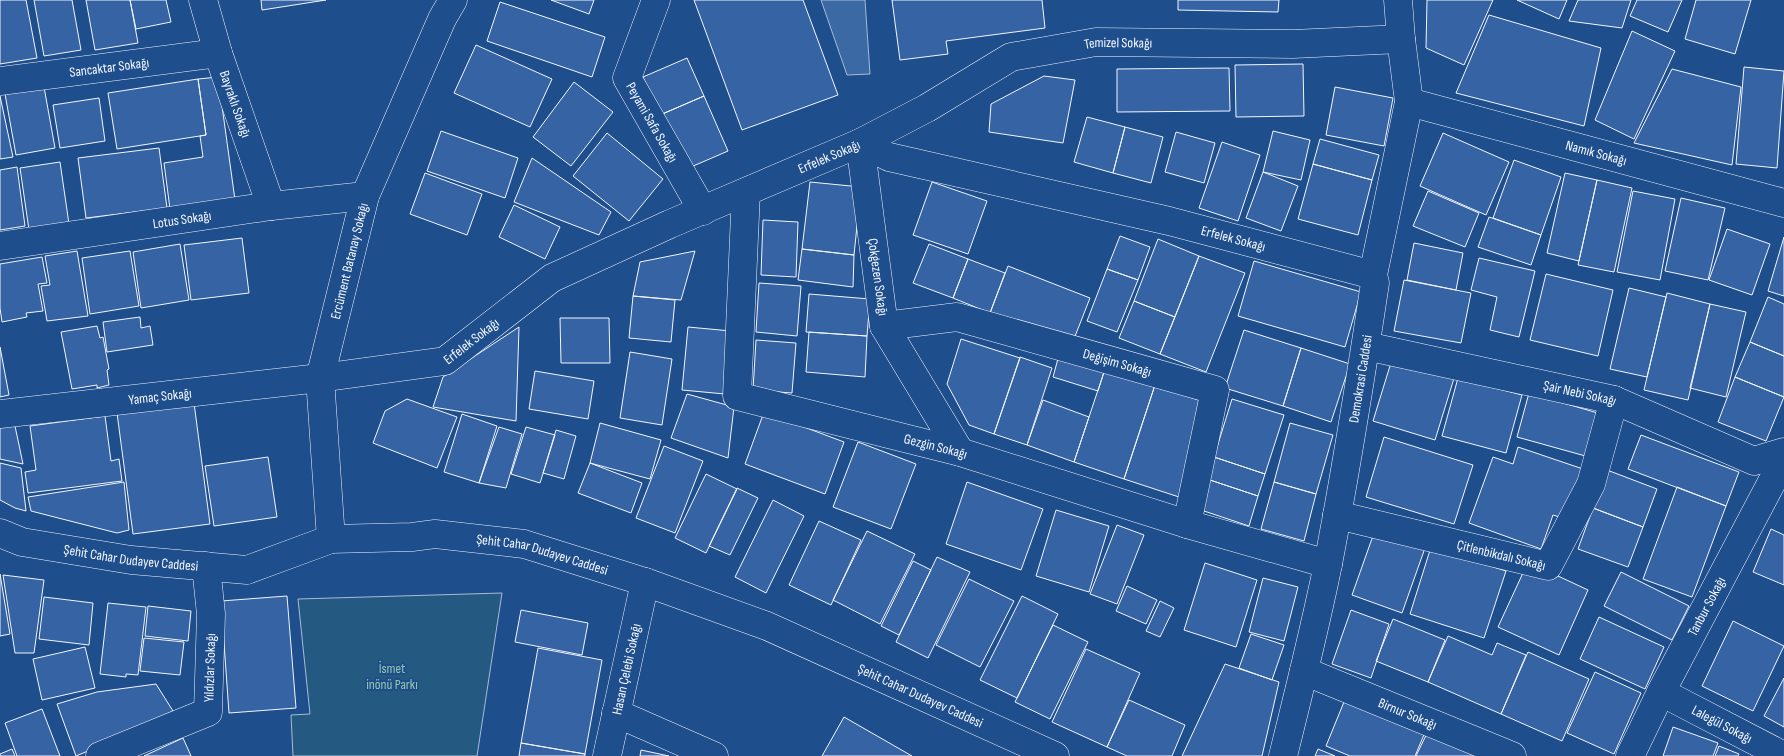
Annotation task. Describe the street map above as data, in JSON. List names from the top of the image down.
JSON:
{
  "streets": {
    "street": [
      "Temizel Sokağı",
      "Sancaktar Sokağı",
      "Bayraklı Sokağı",
      "Peyami Safa Sokağı",
      "Namık Sokağı",
      "Erfelek Sokağı",
      "Lotus Sokağı",
      "Ercüment Batanay Sokağı",
      "Çokgezen Sokağı",
      "Değişim Sokağı",
      "Demokrasi Caddesi",
      "Şair Nebi Sokağı",
      "Yamaç Sokağı",
      "Gezgin Sokağı",
      "Çitlenbikdalı Sokağı",
      "Şehit Cahar Dudayev Caddesi",
      "Tanbur Sokağı",
      "Yıldızlar Sokağı",
      "Hasan Çelebi Sokağı",
      "Birnur Sokağı",
      "Lalegül Sokağı"
    ]
  },
  "crossings": [
    ["Temizel Sokağı", "Erfelek Sokağı"],
    ["Temizel Sokağı", "Çokgezen Sokağı"],
    ["Temizel Sokağı", "Demokrasi Caddesi"],
    ["Sancaktar Sokağı", "Bayraklı Sokağı"],
    ["Bayraklı Sokağı", "Lotus Sokağı"],
    ["Peyami Safa Sokağı", "Erfelek Sokağı"],
    ["Namık Sokağı", "Demokrasi Caddesi"],
    ["Erfelek Sokağı", "Ercüment Batanay Sokağı"],
    ["Erfelek Sokağı", "Çokgezen Sokağı"],
    ["Erfelek Sokağı", "Demokrasi Caddesi"],
    ["Erfelek Sokağı", "Yamaç Sokağı"],
    ["Erfelek Sokağı", "Gezgin Sokağı"],
    ["Lotus Sokağı", "Ercüment Batanay Sokağı"],
    ["Ercüment Batanay Sokağı", "Yamaç Sokağı"],
    ["Ercüment Batanay Sokağı", "Şehit Cahar Dudayev Caddesi"],
    ["Çokgezen Sokağı", "Değişim Sokağı"],
    ["Çokgezen Sokağı", "Gezgin Sokağı"],
    ["Değişim Sokağı", "Gezgin Sokağı"],
    ["Demokrasi Caddesi", "Şair Nebi Sokağı"],
    ["Demokrasi Caddesi", "Gezgin Sokağı"],
    ["Demokrasi Caddesi", "Çitlenbikdalı Sokağı"],
    ["Demokrasi Caddesi", "Birnur Sokağı"],
    ["Şair Nebi Sokağı", "Çitlenbikdalı Sokağı"],
    ["Şehit Cahar Dudayev Caddesi", "Yıldızlar Sokağı"],
    ["Şehit Cahar Dudayev Caddesi", "Hasan Çelebi Sokağı"],
    ["Tanbur Sokağı", "Lalegül Sokağı"]
  ],
  "parks": ["İsmet inönü Parkı"]
}
